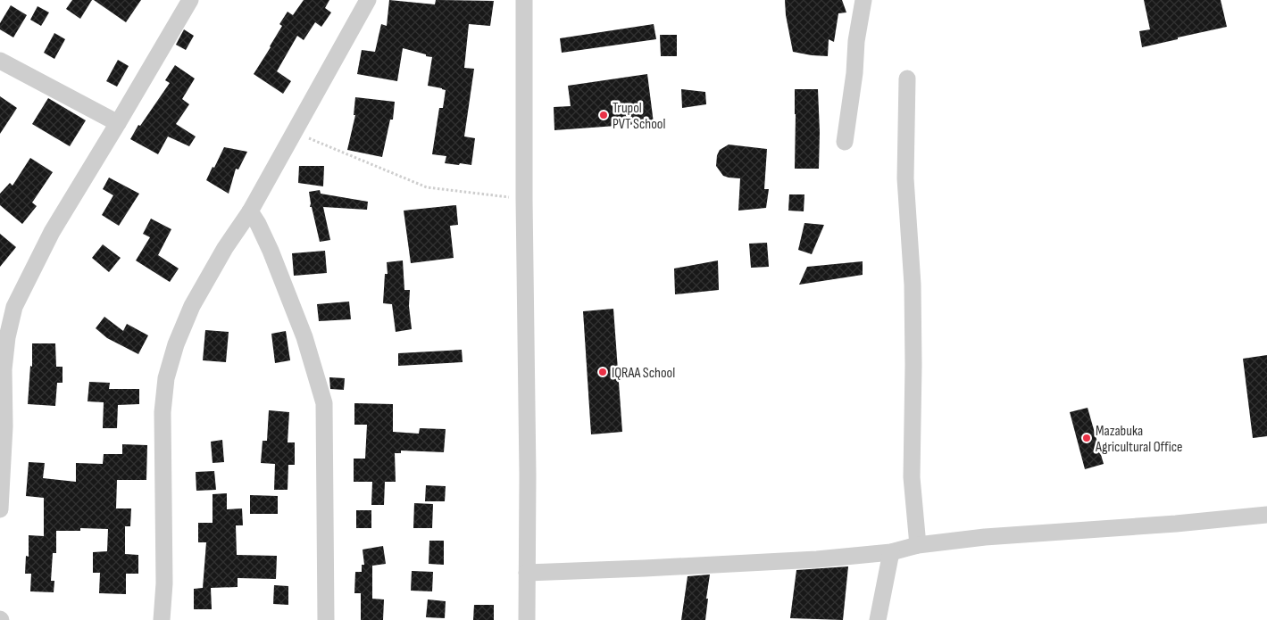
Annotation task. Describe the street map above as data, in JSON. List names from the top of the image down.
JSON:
{
  "places": ["Trupol PVT School", "IQRAA School", "Mazabuka Agricultural Office"]
}
